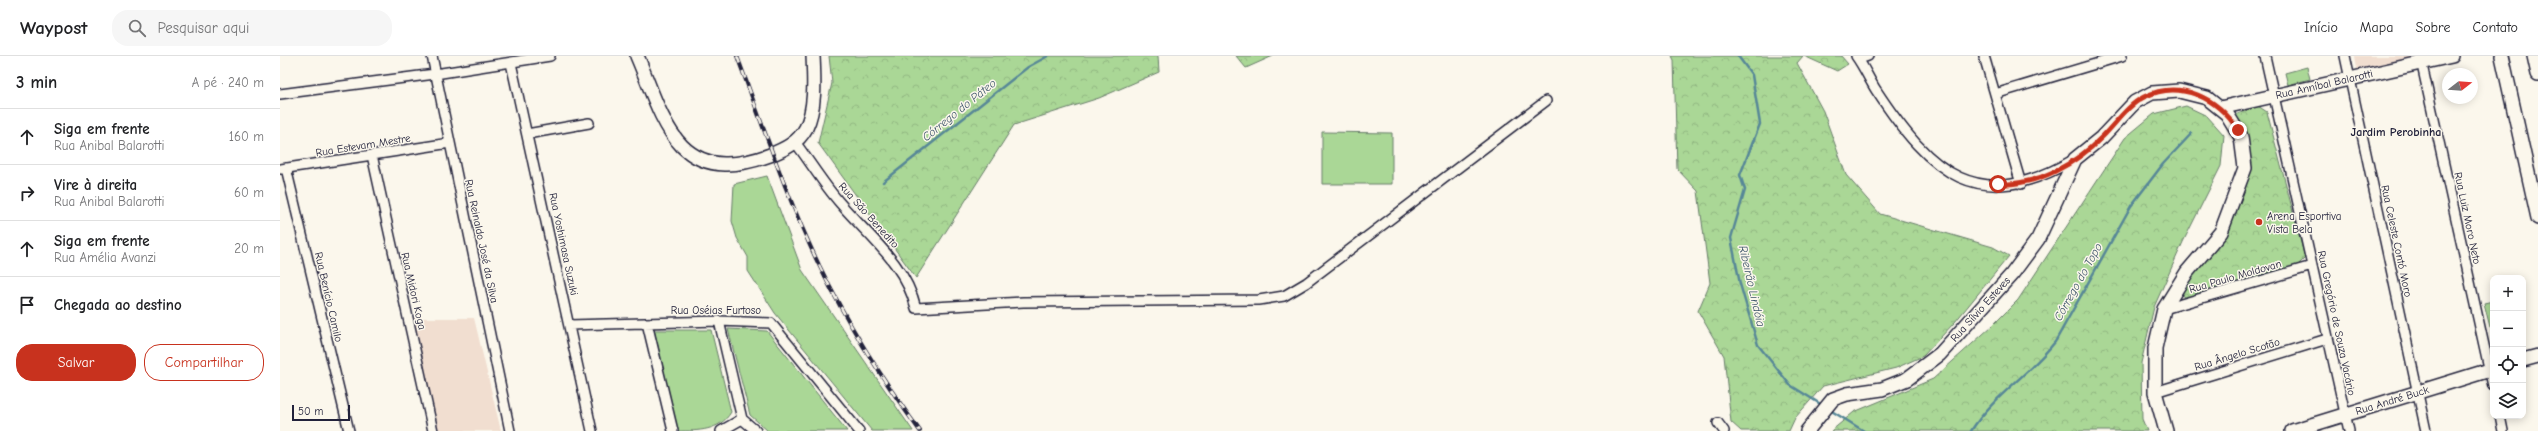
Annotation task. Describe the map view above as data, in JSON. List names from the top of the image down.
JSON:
{
  "streets": {
    "street": [
      "Rua Anníbal Balarotti",
      "Rua Estevam Mestre",
      "Rua São Benedito",
      "Rua Luiz Moro Neto",
      "Rua Reinaldo José da Silva",
      "Rua Celeste Contó Moro",
      "Rua Yoshimasa Suzuki",
      "Rua Paulo Moldovan",
      "Rua Midori Koga",
      "Rua Benício Camilo",
      "Rua Sílvio Esteves",
      "Rua Oséias Furtoso",
      "Rua Gregório de Souza Vacário",
      "Rua Ângelo Scotão",
      "Rua André Buck"
    ]
  },
  "crossings": [
    ["Rua Anníbal Balarotti", "Rua Luiz Moro Neto"],
    ["Rua Anníbal Balarotti", "Rua Celeste Contó Moro"],
    ["Rua Anníbal Balarotti", "Rua Gregório de Souza Vacário"],
    ["Rua Estevam Mestre", "Rua Reinaldo José da Silva"],
    ["Rua Estevam Mestre", "Rua Midori Koga"],
    ["Rua Estevam Mestre", "Rua Benício Camilo"],
    ["Rua Celeste Contó Moro", "Rua André Buck"],
    ["Rua Yoshimasa Suzuki", "Rua Oséias Furtoso"],
    ["Rua Paulo Moldovan", "Rua Gregório de Souza Vacário"],
    ["Rua Gregório de Souza Vacário", "Rua Ângelo Scotão"],
    ["Rua Gregório de Souza Vacário", "Rua André Buck"]
  ],
  "districts": ["Jardim Perobinha"],
  "water": ["Córrego do Páteo", "Córrego do Topo", "Ribeirão Lindóia"],
  "places": ["Arena Esportiva Vista Bela"],
  "scale_bar": "50 m",
  "north": "right",
  "page": {
    "header": "Waypost",
    "search": "Pesquisar aqui",
    "nav": [
      "Início",
      "Mapa",
      "Sobre",
      "Contato"
    ],
    "heading": ["3 min", "A pé · 240 m"],
    "list": [
      ["Siga em frente", "Rua Anibal Balarotti", "160 m"],
      ["Vire à direita", "Rua Anibal Balarotti", "60 m"],
      ["Siga em frente", "Rua Amélia Avanzi", "20 m"],
      "Chegada ao destino"
    ],
    "map_buttons": ["+", "−"],
    "buttons": ["Salvar", "Compartilhar"],
    "scale": "50 m"
  }
}
